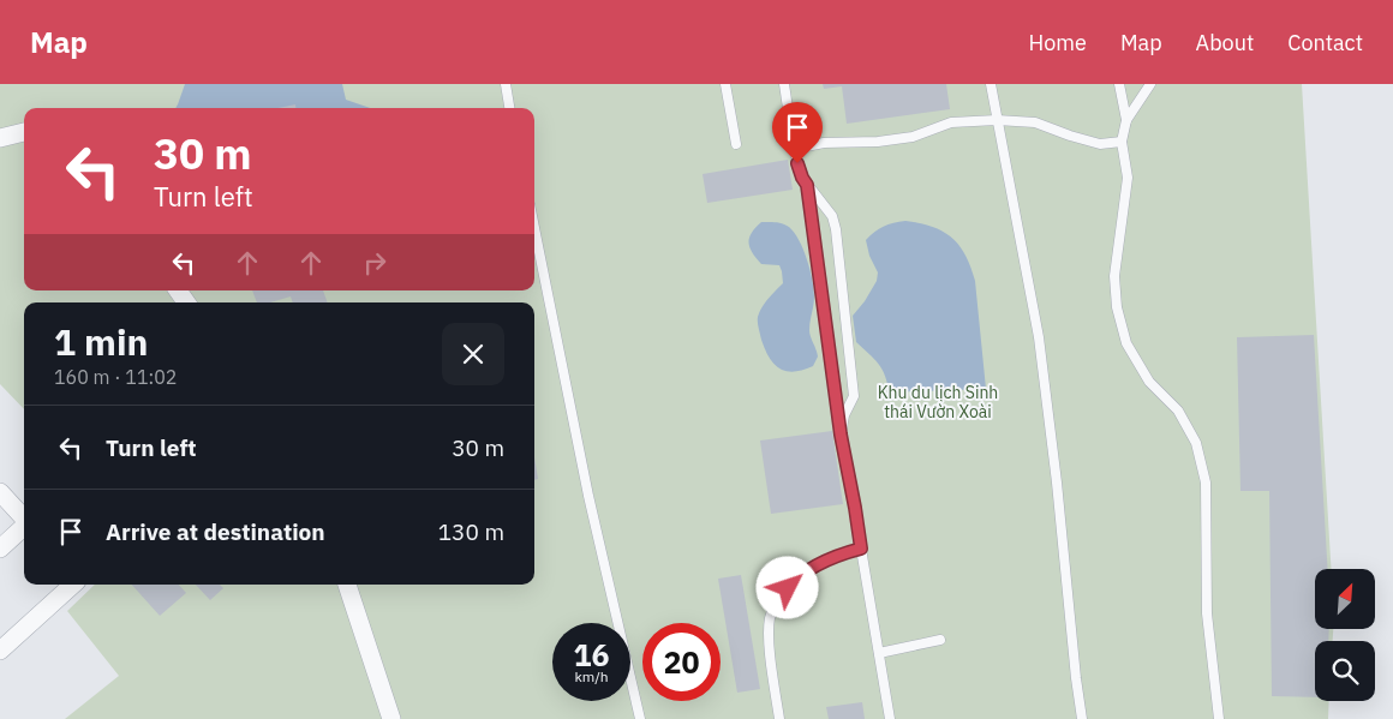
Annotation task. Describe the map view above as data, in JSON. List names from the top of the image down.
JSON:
{
  "parks": ["Khu du lịch Sinh thái Vườn Xoài"],
  "north": "top right",
  "page": {
    "header": "Map",
    "nav": [
      "Home",
      "Map",
      "About",
      "Contact"
    ],
    "turn": ["30 m", "Turn left"],
    "heading": ["1 min", "160 m · 11:02"],
    "list": [
      {
        "name": "Turn left",
        "value": "30 m"
      },
      {
        "name": "Arrive at destination",
        "value": "130 m"
      }
    ],
    "speed": "16 km/h",
    "limit": "20"
  }
}
